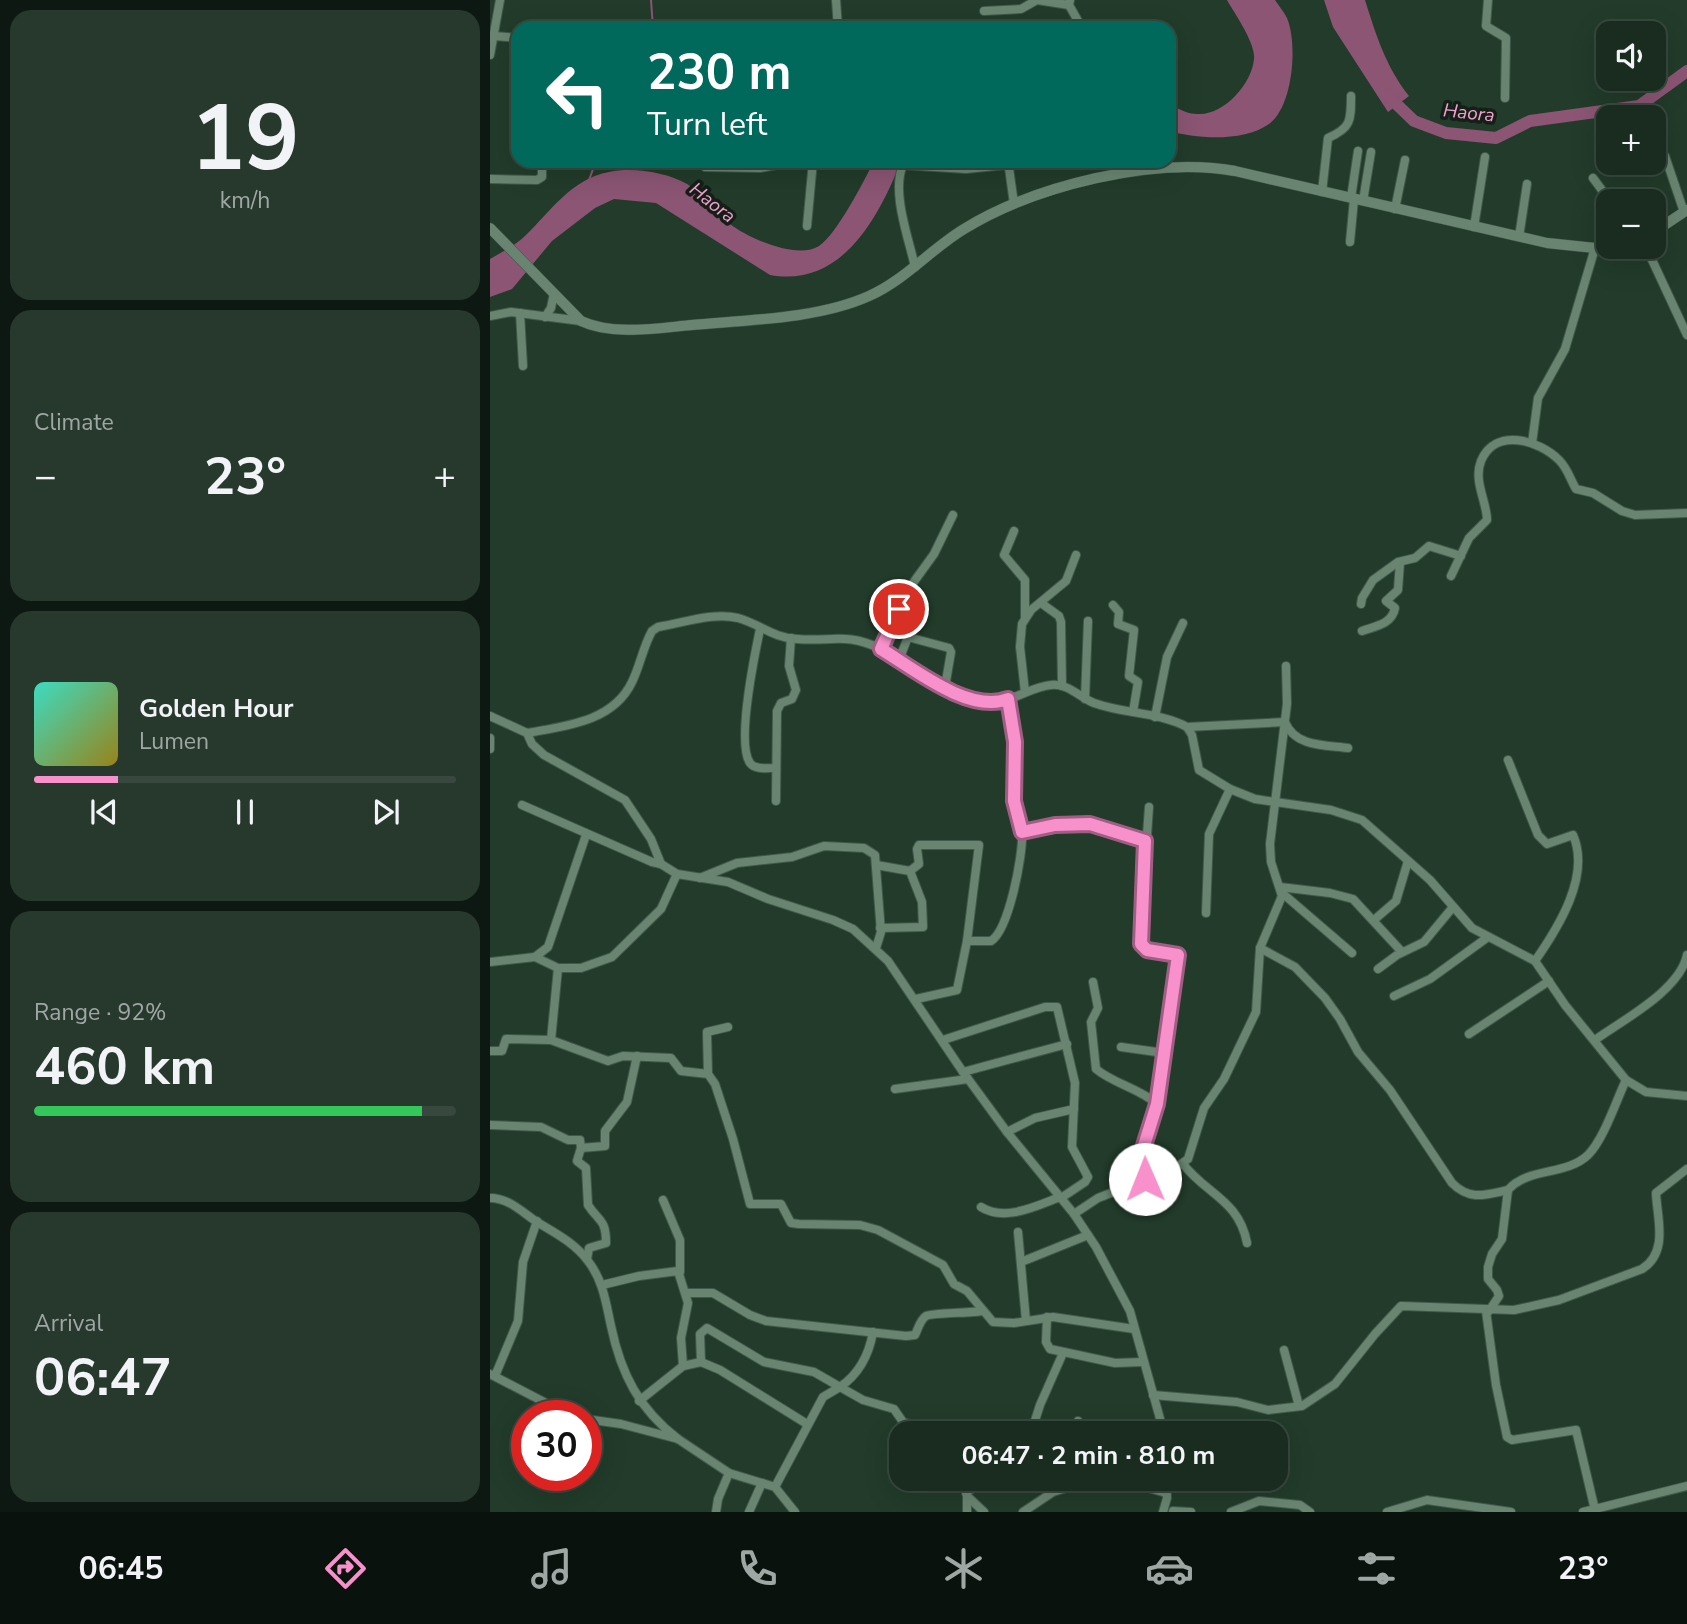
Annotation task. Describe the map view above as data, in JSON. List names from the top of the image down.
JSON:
{
  "water": ["Haora"],
  "page": {
    "tile": [
      ["19", "km/h"],
      "Climate",
      ["Range · 92%", "460 km"],
      ["Arrival", "06:47"]
    ],
    "map_buttons": ["+", "−"],
    "turn": ["230 m", "Turn left"],
    "heat": ["−", "23°", "+"],
    "song": ["Golden Hour", "Lumen"],
    "limit": "30",
    "trip": "06:47 · 2 min · 810 m",
    "tabs": ["06:45", "23°"]
  }
}
